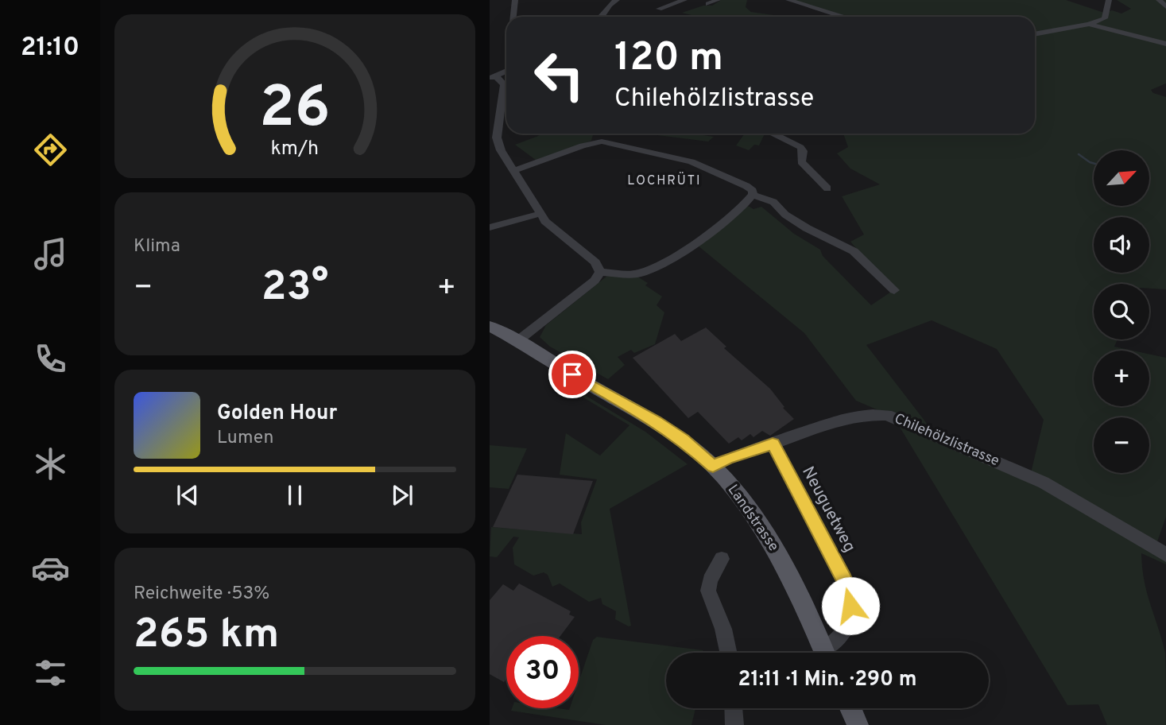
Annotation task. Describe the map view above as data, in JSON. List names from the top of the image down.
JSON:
{
  "streets": {
    "main road": ["Landstrasse"],
    "street": ["Chilehölzlistrasse", "Neuguetweg"]
  },
  "crossings": [
    ["Chilehölzlistrasse", "Neuguetweg"],
    ["Chilehölzlistrasse", "Landstrasse"]
  ],
  "districts": ["LOCHRÜTI"],
  "north": "top right",
  "page": {
    "tabs": "21:10",
    "turn": ["120 m", "Chilehölzlistrasse"],
    "map_buttons": ["+", "−"],
    "tile": [
      "Klima",
      ["Reichweite · 53%", "265 km"]
    ],
    "heat": ["−", "23°", "+"],
    "song": ["Golden Hour", "Lumen"],
    "limit": "30",
    "trip": "21:11 · 1 Min. · 290 m",
    "gauge": ["26", "km/h"]
  }
}
